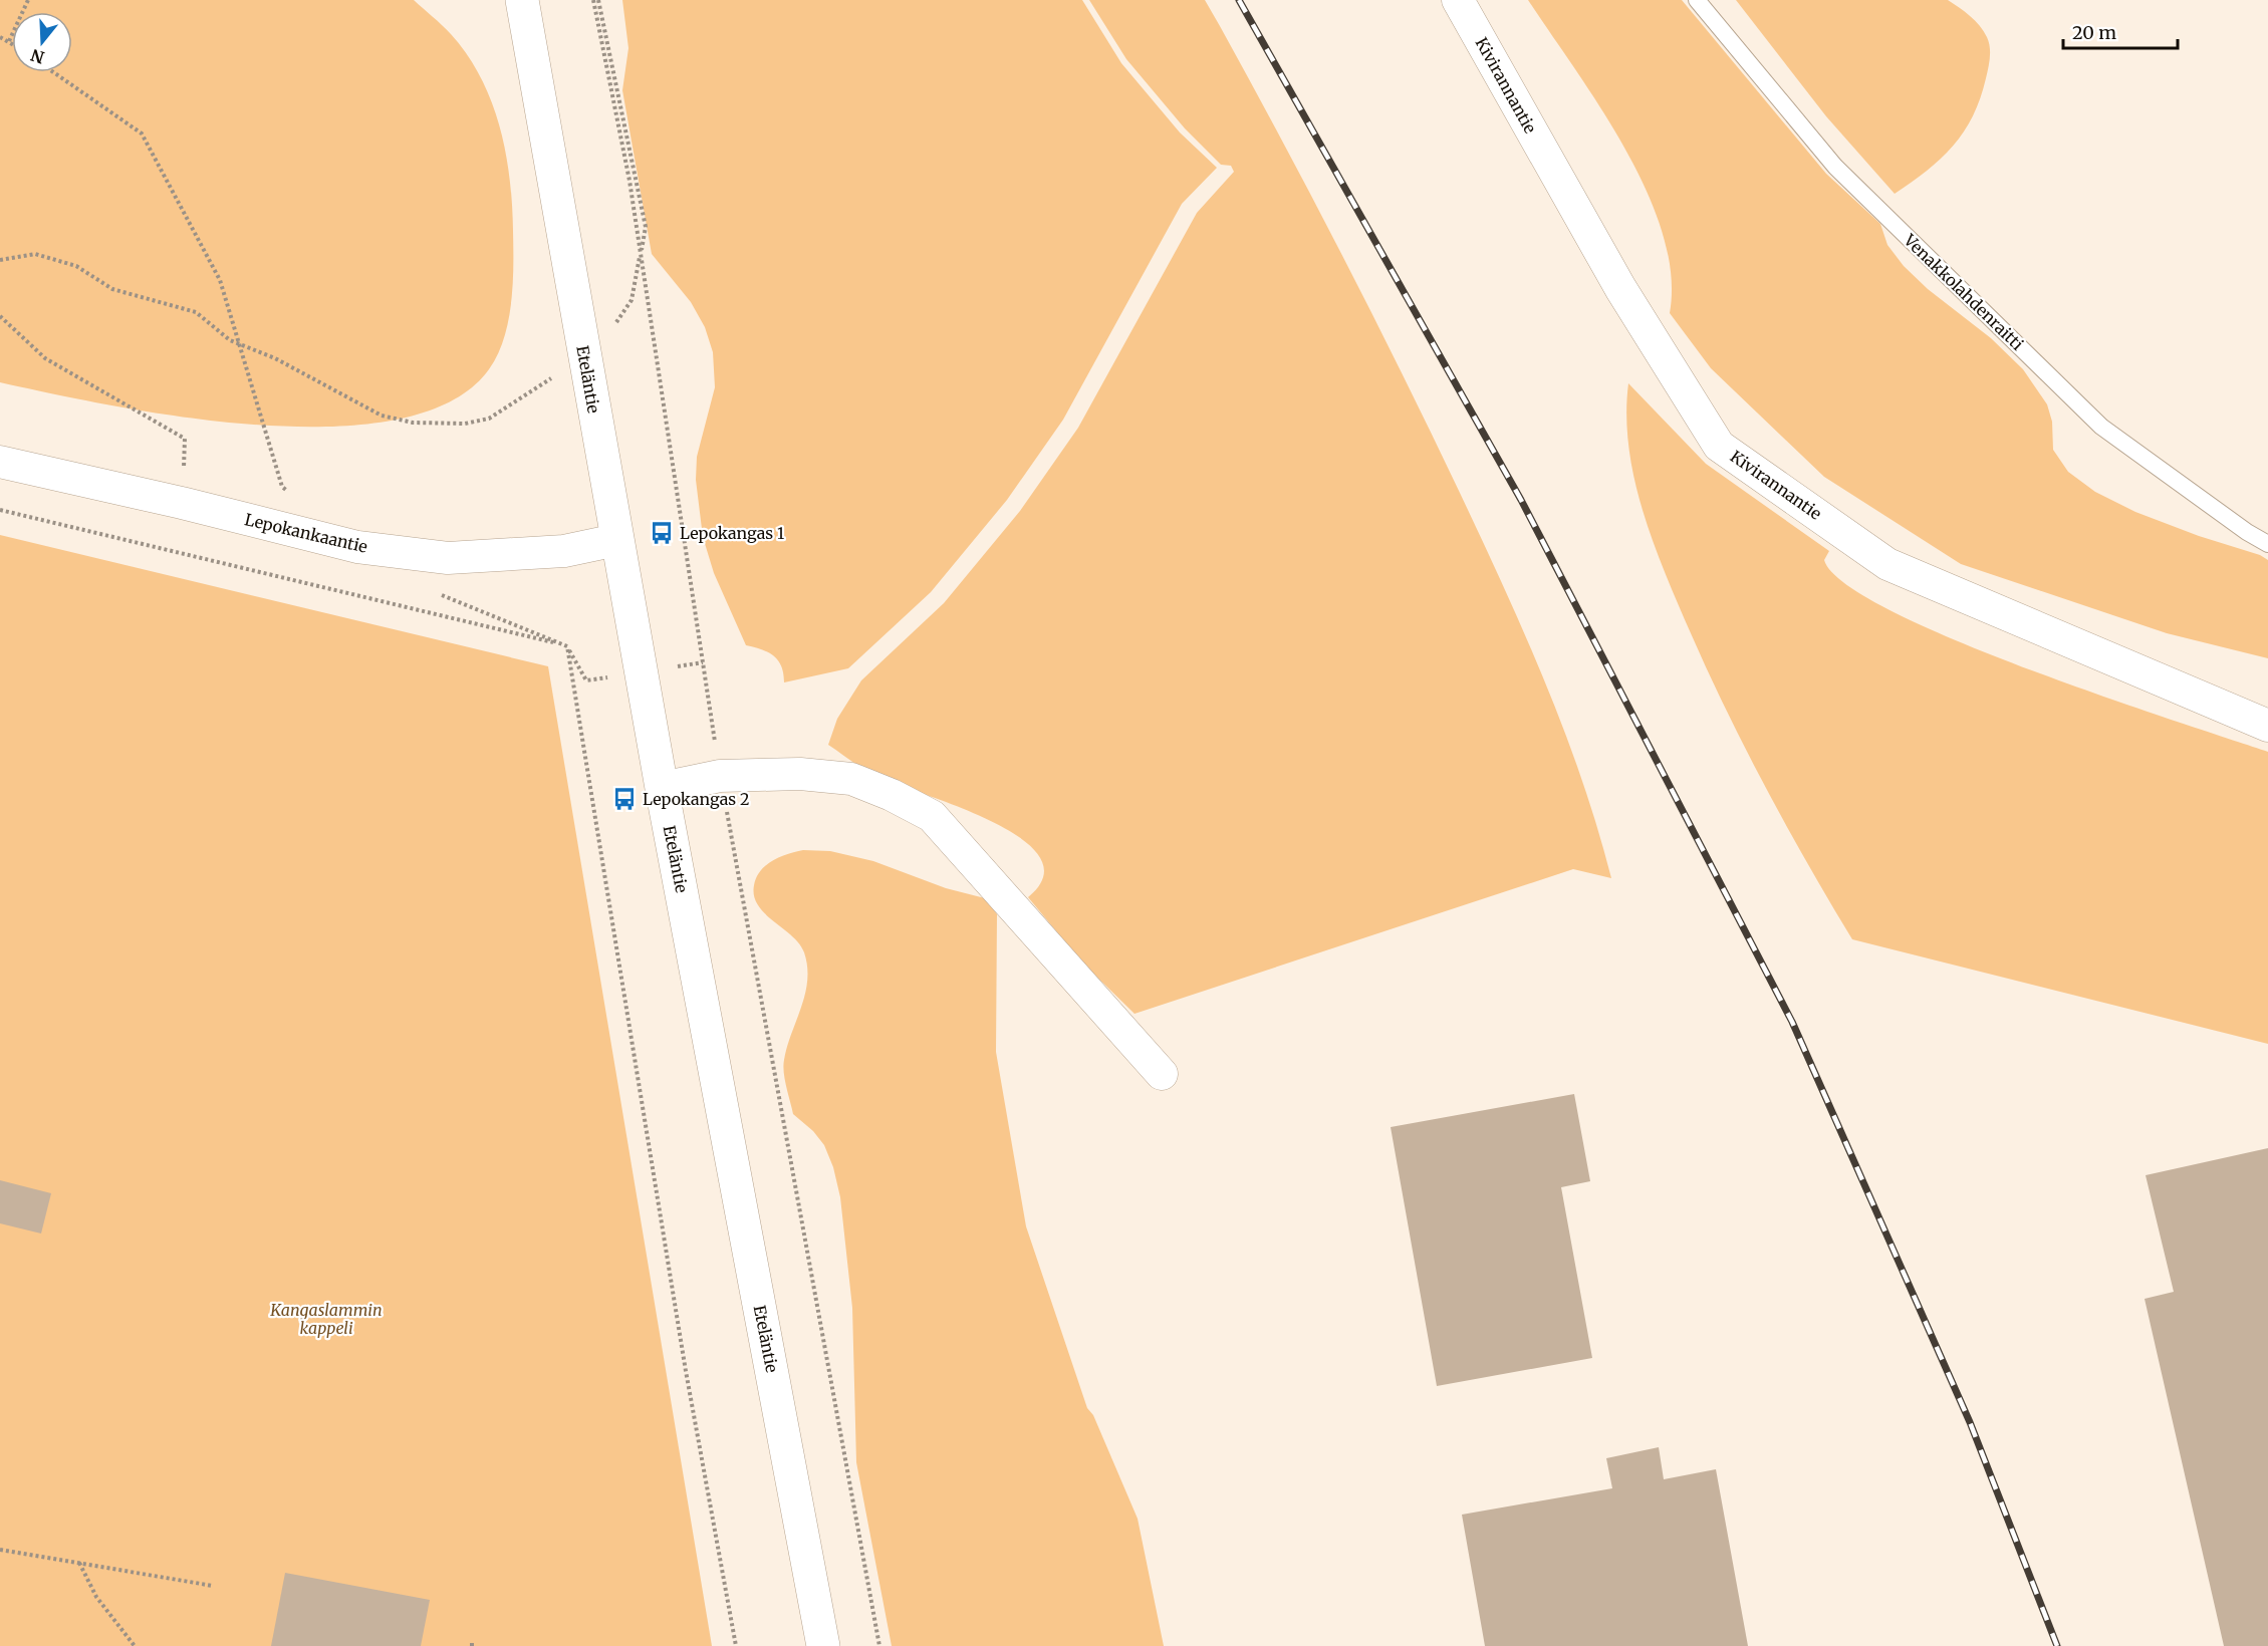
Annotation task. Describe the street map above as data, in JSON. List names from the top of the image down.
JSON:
{
  "streets": {
    "street": ["Kivirannantie", "Eteläntie", "Lepokankaantie"],
    "lane": ["Venakkolahdenraitti"]
  },
  "crossings": [
    ["Eteläntie", "Lepokankaantie"]
  ],
  "parks": ["Kangaslammin kappeli"],
  "places": {
    "bus stop": ["Lepokangas 1", "Lepokangas 2"]
  },
  "scale_bar": "20 m",
  "north": "bottom"
}
